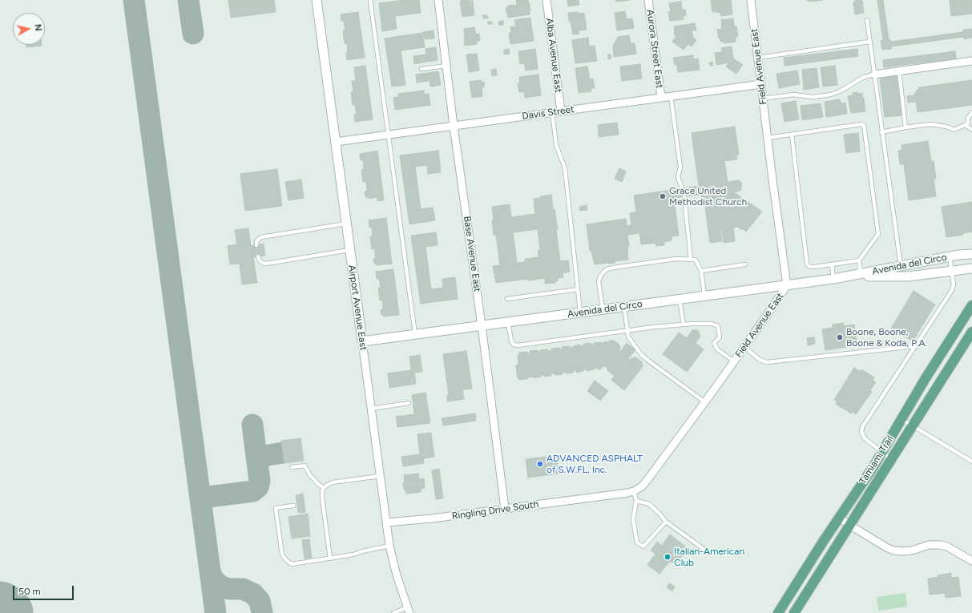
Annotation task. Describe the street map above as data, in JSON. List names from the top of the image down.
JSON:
{
  "streets": {
    "main road": ["Tamiami Trail"],
    "street": [
      "Aurora Street East",
      "Alba Avenue East",
      "Field Avenue East",
      "Davis Street",
      "Base Avenue East",
      "Avenida del Circo",
      "Airport Avenue East",
      "Ringling Drive South"
    ]
  },
  "crossings": [
    ["Aurora Street East", "Davis Street"],
    ["Alba Avenue East", "Davis Street"],
    ["Field Avenue East", "Davis Street"],
    ["Field Avenue East", "Avenida del Circo"],
    ["Field Avenue East", "Ringling Drive South"],
    ["Davis Street", "Base Avenue East"],
    ["Davis Street", "Airport Avenue East"],
    ["Base Avenue East", "Avenida del Circo"],
    ["Base Avenue East", "Ringling Drive South"],
    ["Avenida del Circo", "Airport Avenue East"],
    ["Airport Avenue East", "Ringling Drive South"]
  ],
  "places": [
    "Grace United Methodist Church",
    "Boone, Boone, Boone & Koda, P.A.",
    "ADVANCED ASPHALT of S.W.FL, Inc.",
    "Italian-American Club"
  ],
  "scale_bar": "50 m",
  "north": "right"
}
